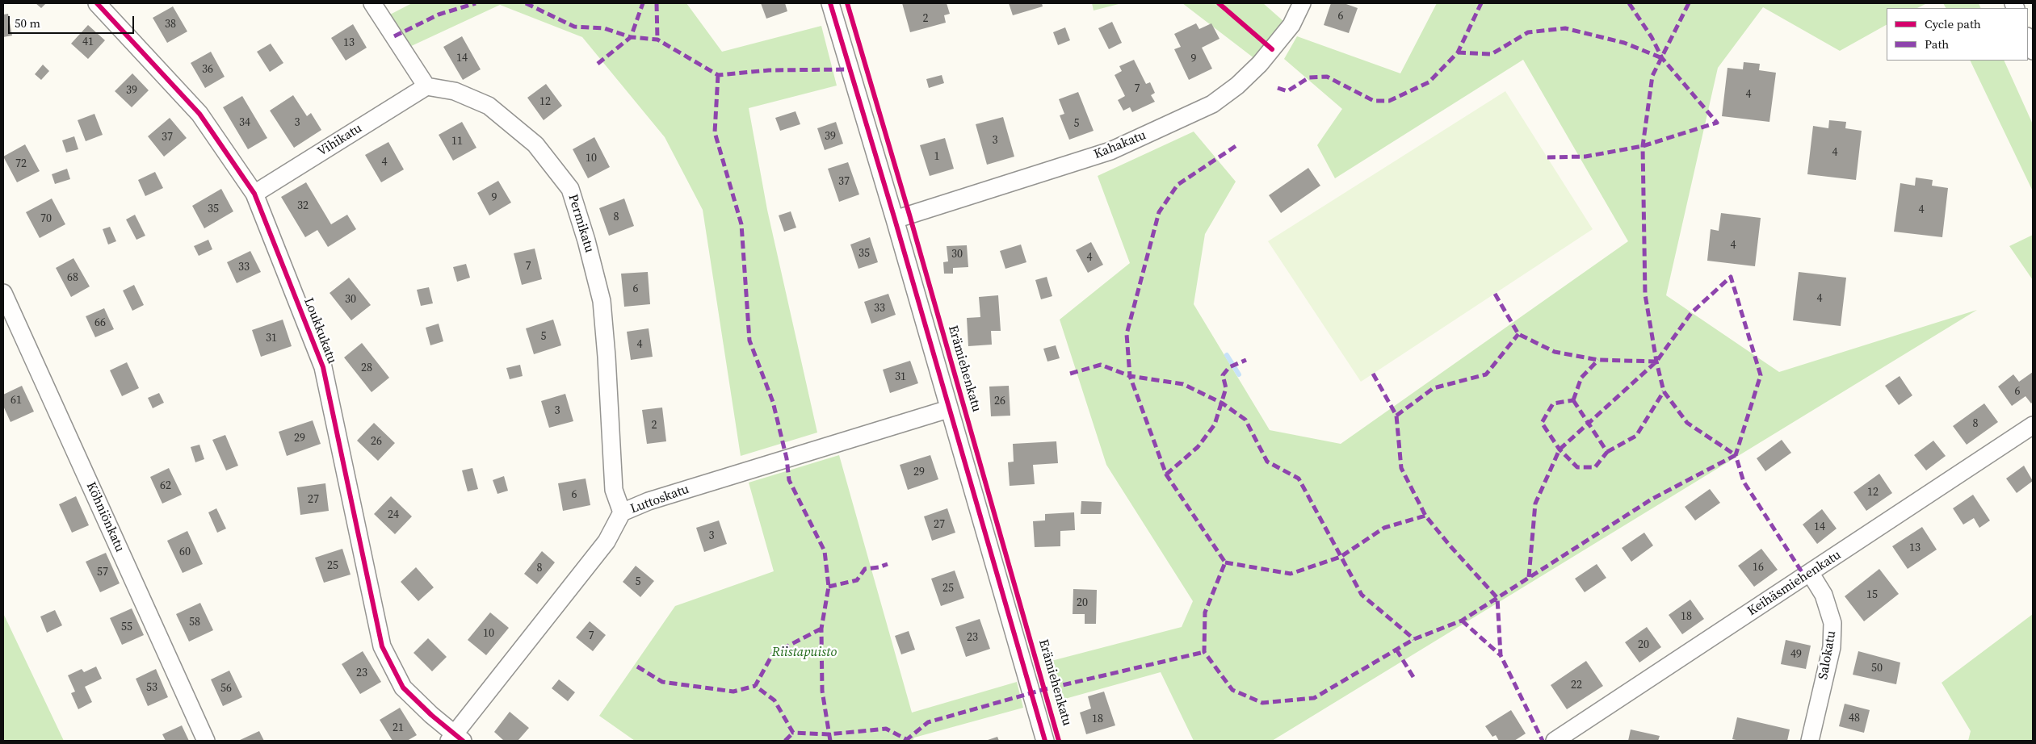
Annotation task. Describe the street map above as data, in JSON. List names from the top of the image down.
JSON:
{
  "streets": {
    "street": [
      "Vihikatu",
      "Kahakatu",
      "Permikatu",
      "Loukkukatu",
      "Erämiehenkatu",
      "Luttoskatu",
      "Köhniönkatu",
      "Keihäsmiehenkatu",
      "Salokatu"
    ]
  },
  "crossings": [
    ["Vihikatu", "Permikatu"],
    ["Vihikatu", "Loukkukatu"],
    ["Kahakatu", "Erämiehenkatu"],
    ["Permikatu", "Luttoskatu"],
    ["Loukkukatu", "Luttoskatu"],
    ["Erämiehenkatu", "Luttoskatu"],
    ["Keihäsmiehenkatu", "Salokatu"]
  ],
  "parks": ["Riistapuisto"],
  "house_numbers": [
    "6",
    "2",
    "38",
    "41",
    "13",
    "14",
    "9",
    "36",
    "7",
    "39",
    "4",
    "12",
    "34",
    "3",
    "5",
    "39",
    "37",
    "3",
    "11",
    "4",
    "1",
    "10",
    "4",
    "72",
    "37",
    "9",
    "32",
    "35",
    "4",
    "8",
    "70",
    "4",
    "35",
    "30",
    "4",
    "7",
    "33",
    "68",
    "6",
    "4",
    "30",
    "33",
    "66",
    "5",
    "31",
    "4",
    "28",
    "31",
    "6",
    "61",
    "26",
    "3",
    "8",
    "2",
    "29",
    "26",
    "29",
    "62",
    "12",
    "6",
    "27",
    "24",
    "27",
    "14",
    "3",
    "13",
    "60",
    "25",
    "16",
    "8",
    "57",
    "5",
    "25",
    "15",
    "20",
    "18",
    "58",
    "55",
    "10",
    "7",
    "23",
    "20",
    "49",
    "50",
    "23",
    "22",
    "53",
    "56",
    "48",
    "18",
    "21"
  ],
  "legend": ["Cycle path", "Path"],
  "scale_bar": "50 m"
}
